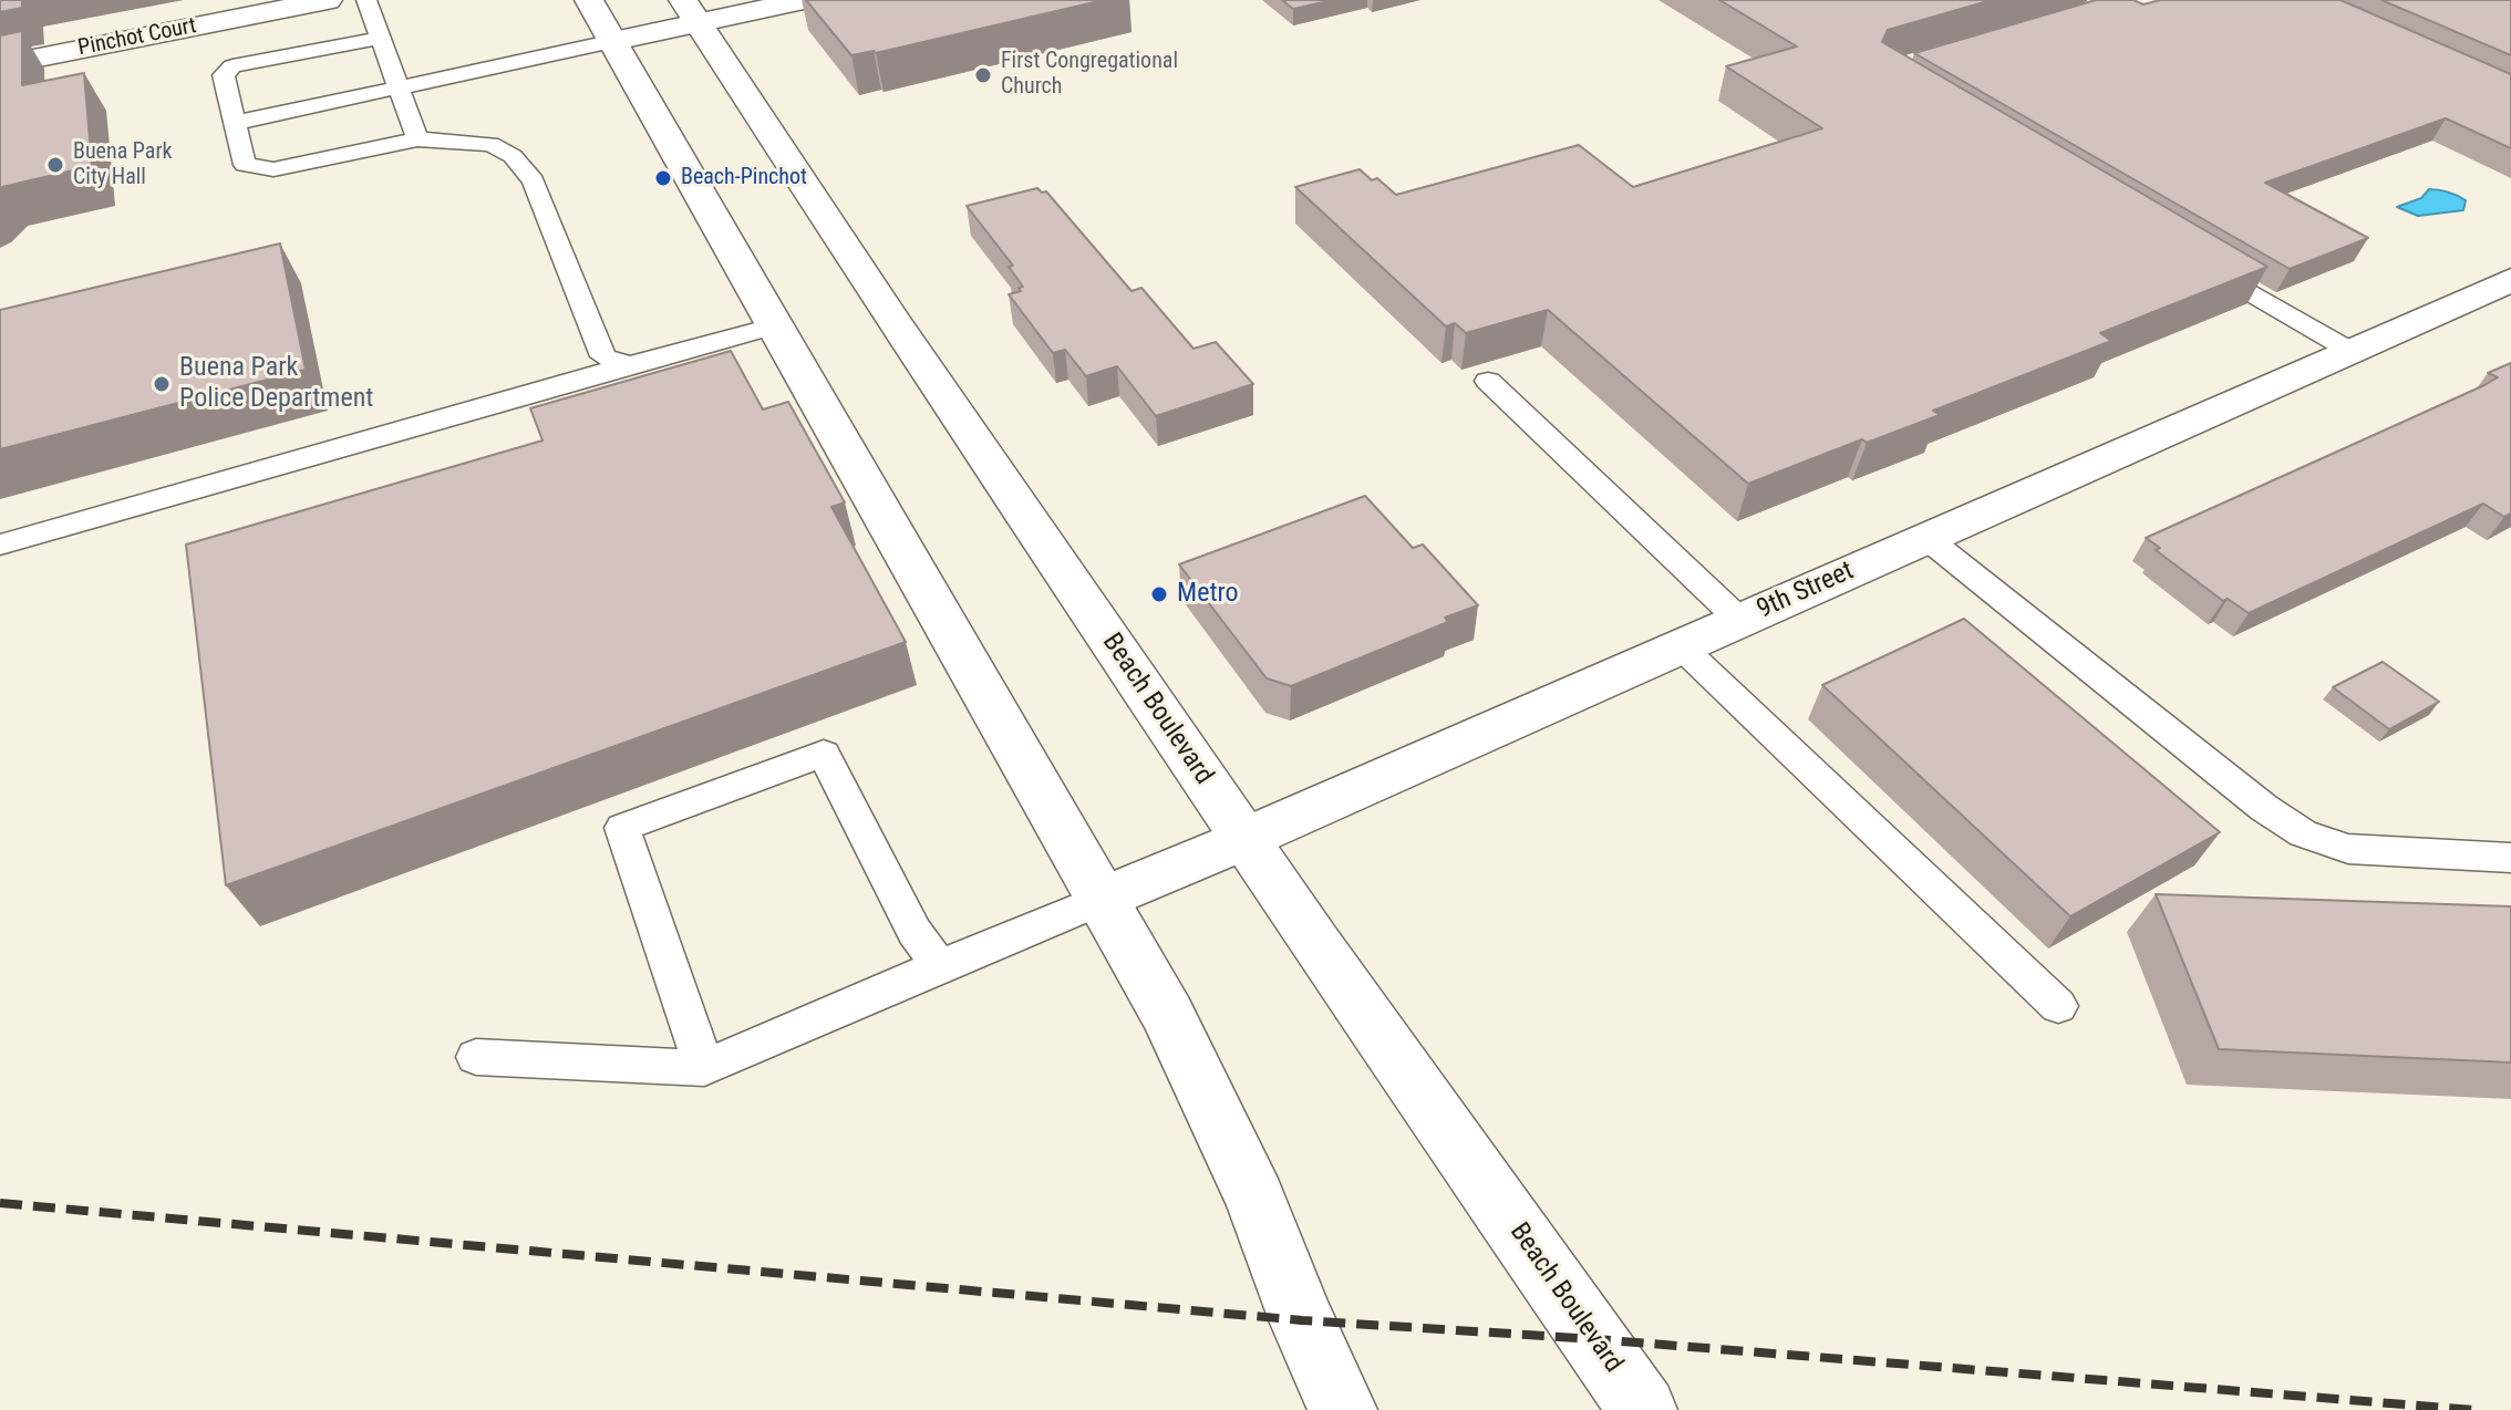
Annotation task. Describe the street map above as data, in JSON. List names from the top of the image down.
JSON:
{
  "streets": {
    "main road": ["Pinchot Court", "9th Street", "Beach Boulevard"]
  },
  "crossings": [
    ["9th Street", "Beach Boulevard"]
  ],
  "places": [
    "First Congregational Church",
    "Buena Park City Hall",
    "Beach-Pinchot",
    "Buena Park Police Department",
    "Metro"
  ]
}
